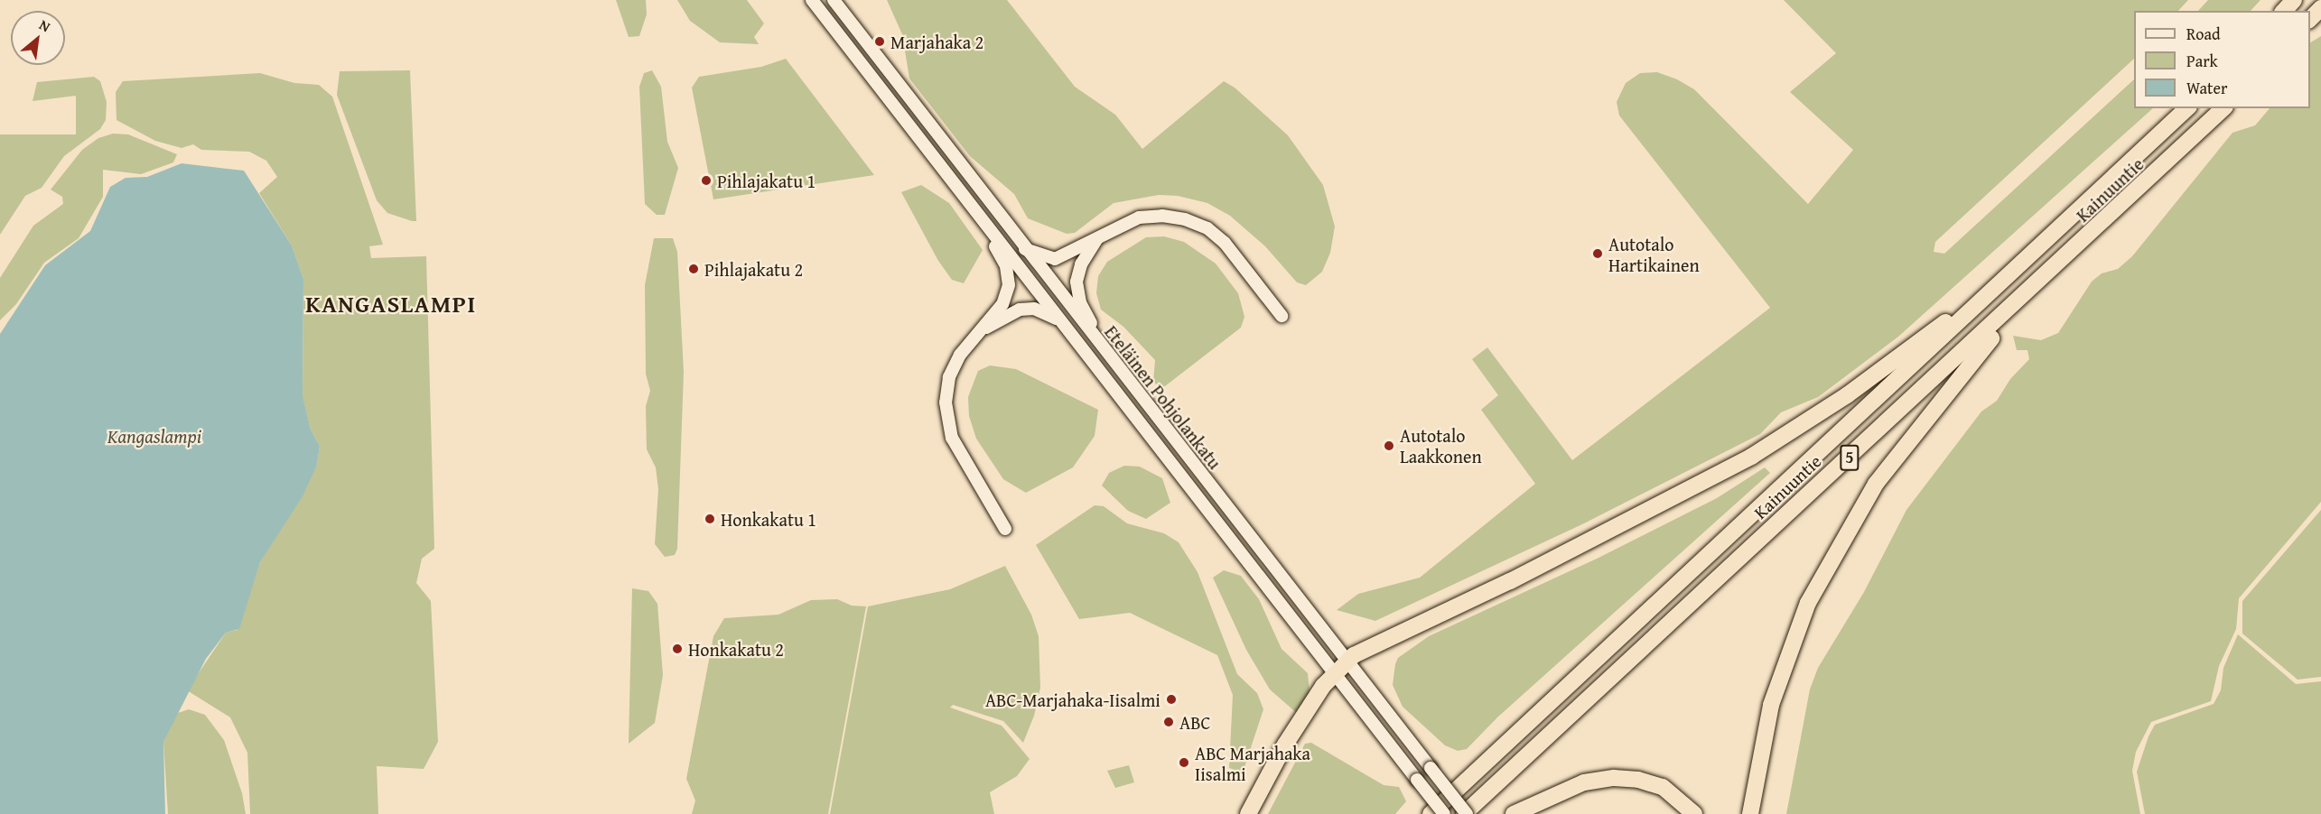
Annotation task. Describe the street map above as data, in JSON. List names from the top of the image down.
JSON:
{
  "streets": {
    "highway": ["Kainuuntie", "5"],
    "main road": ["Eteläinen Pohjolankatu"]
  },
  "crossings": [
    ["Kainuuntie", "Eteläinen Pohjolankatu"]
  ],
  "districts": ["KANGASLAMPI"],
  "water": ["Kangaslampi"],
  "places": [
    "Marjahaka 2",
    "Pihlajakatu 1",
    "Autotalo Hartikainen",
    "Pihlajakatu 2",
    "Autotalo Laakkonen",
    "Honkakatu 1",
    "Honkakatu 2",
    "ABC-Marjahaka-Iisalmi",
    "ABC",
    "ABC Marjahaka Iisalmi"
  ],
  "legend": ["Road", "Park", "Water"],
  "north": "top right"
}
